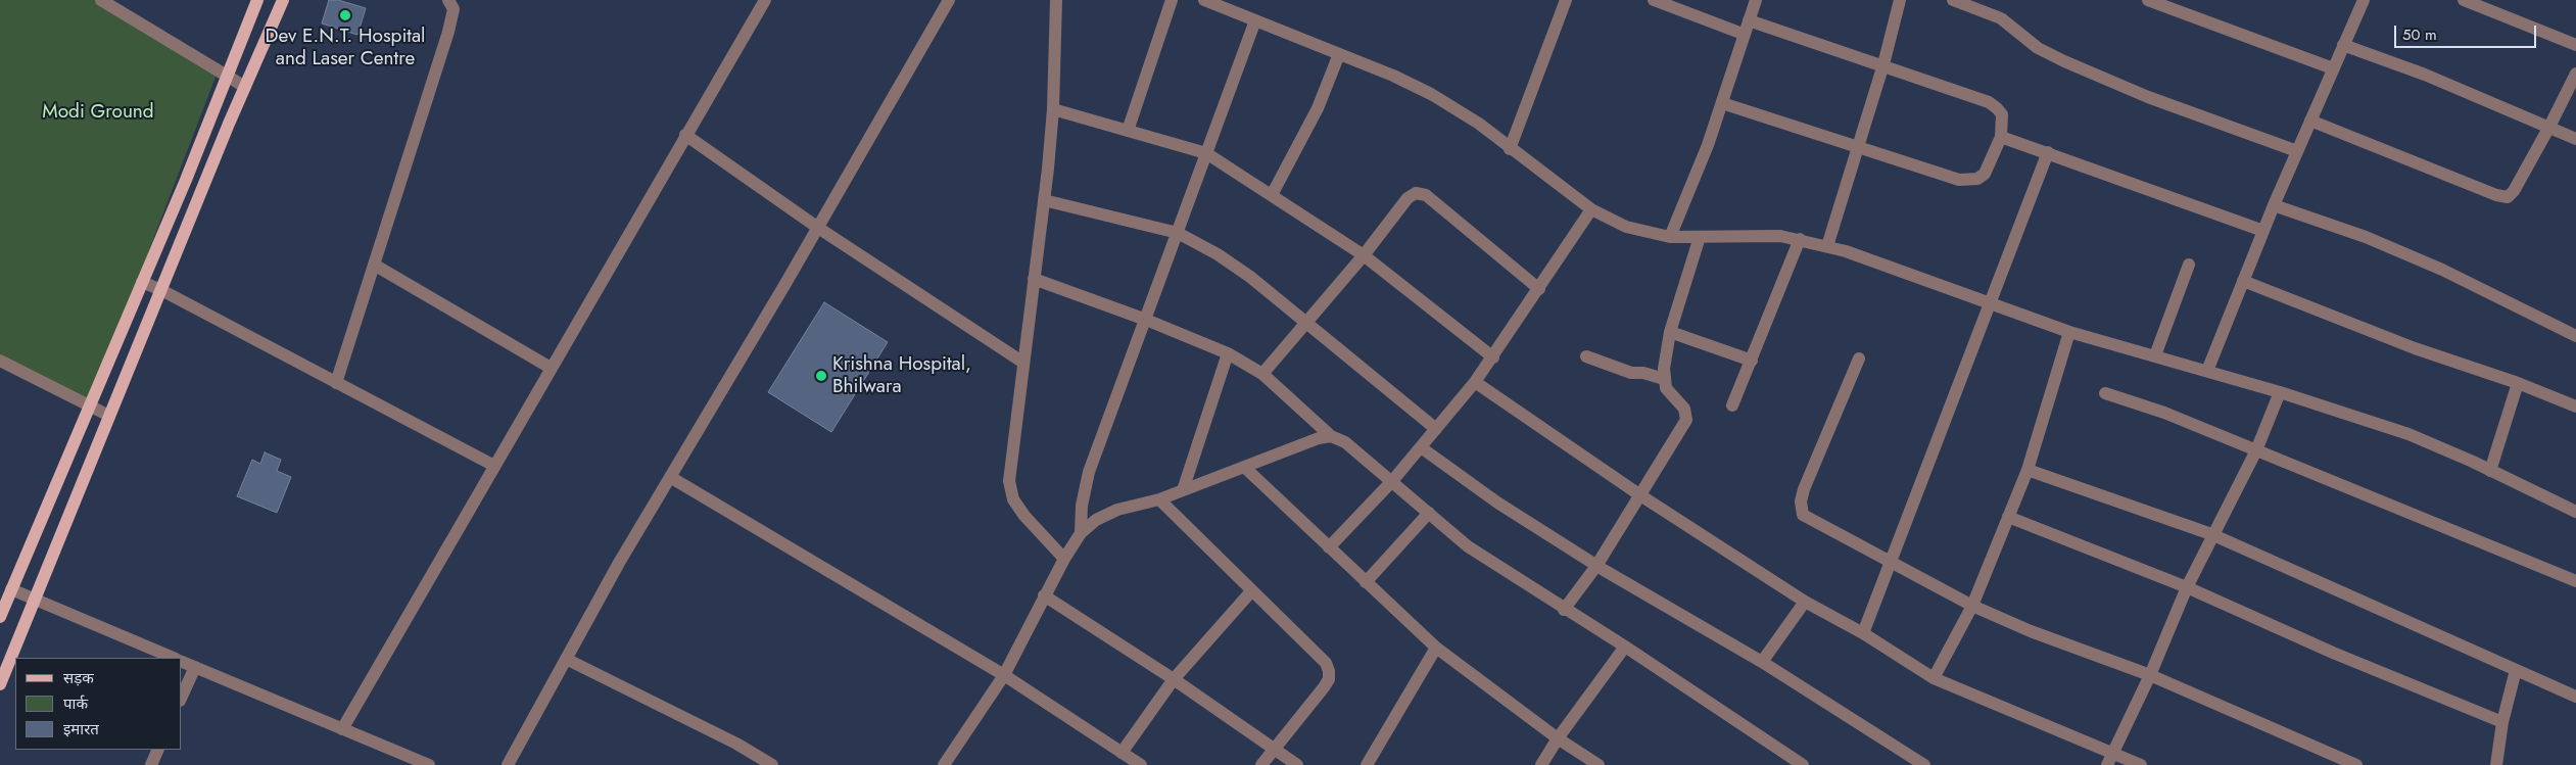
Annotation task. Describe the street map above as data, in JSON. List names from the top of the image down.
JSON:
{
  "parks": ["Modi Ground"],
  "places": ["Dev E.N.T. Hospital and Laser Centre", "Krishna Hospital, Bhilwara"],
  "legend": ["सड़क", "पार्क", "इमारत"],
  "scale_bar": "50 m"
}
